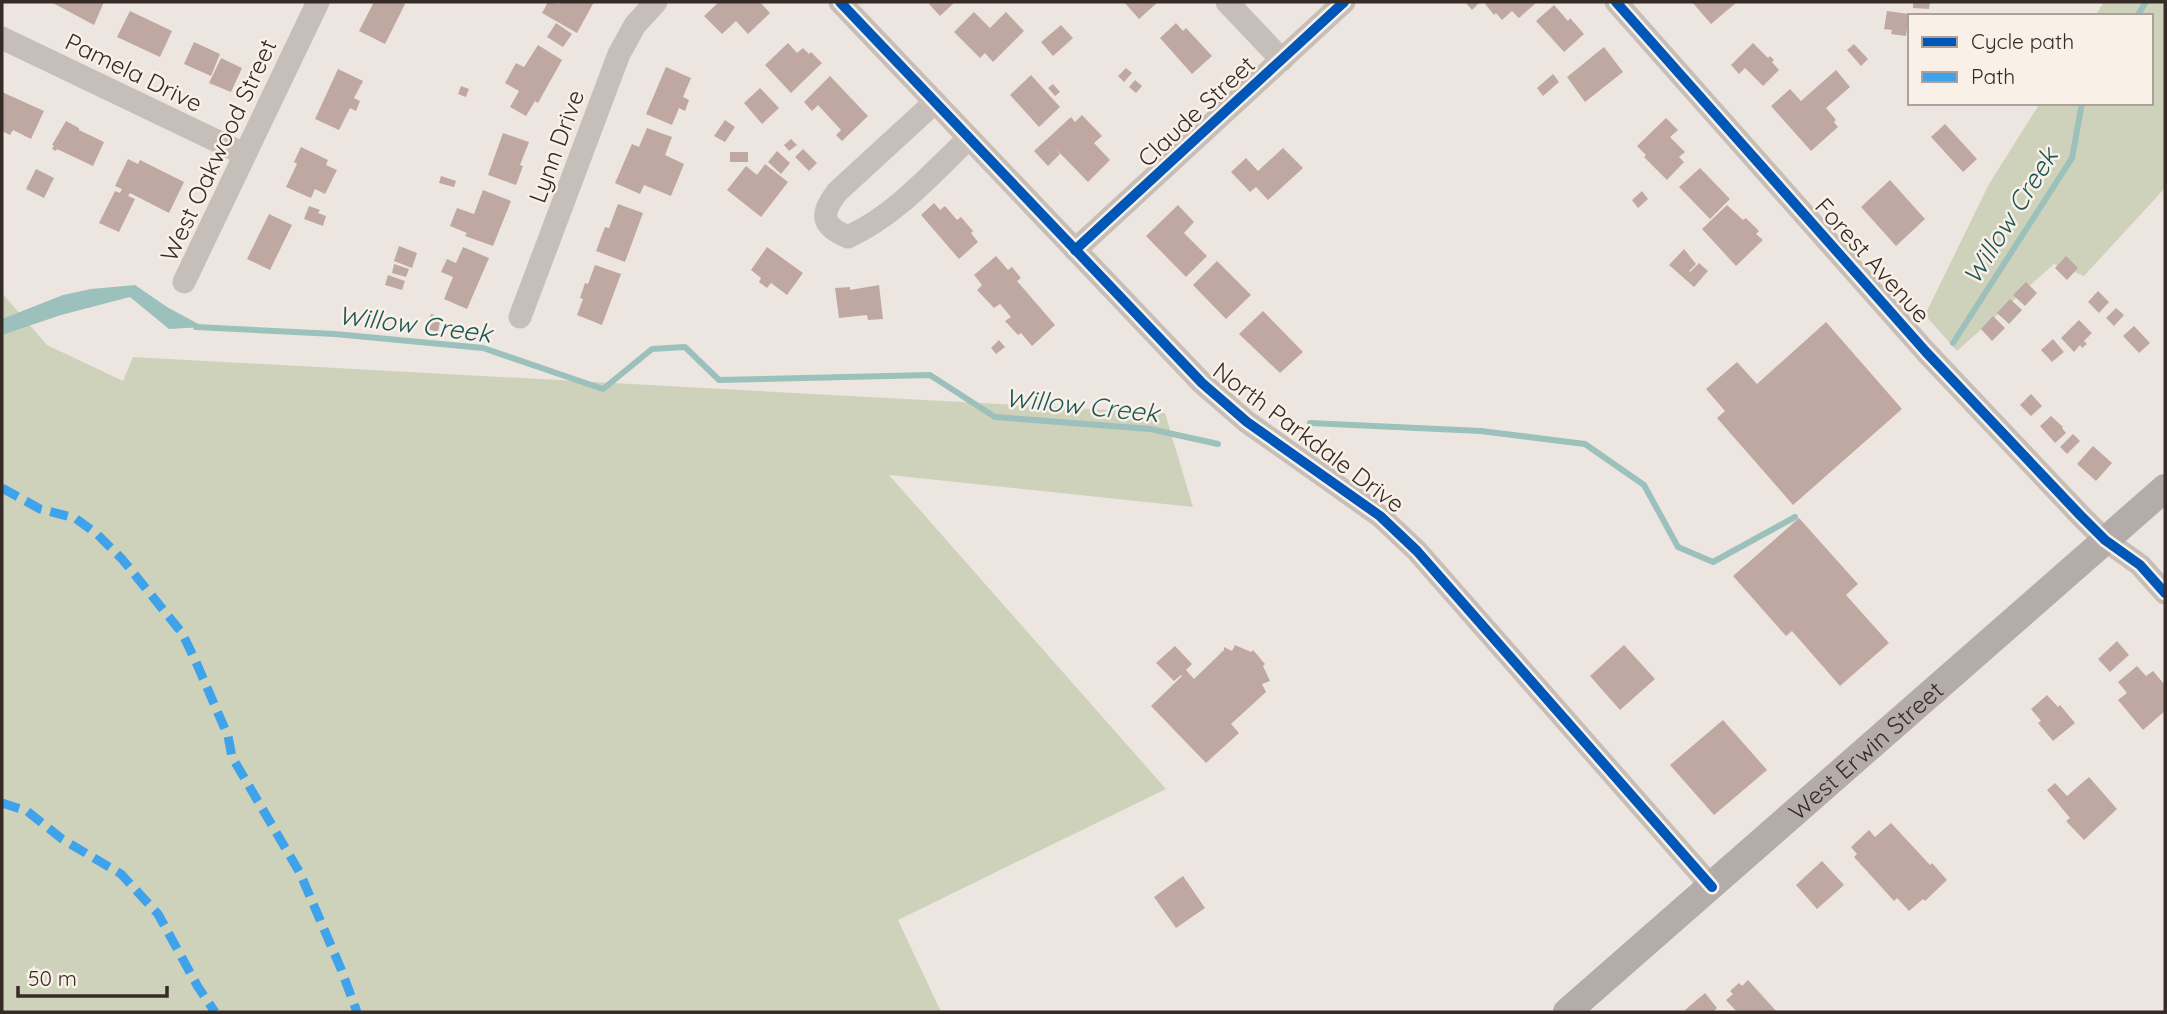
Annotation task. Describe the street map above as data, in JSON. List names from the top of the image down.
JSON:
{
  "streets": {
    "main road": ["West Erwin Street"],
    "street": [
      "Pamela Drive",
      "Claude Street",
      "Lynn Drive",
      "West Oakwood Street",
      "Forest Avenue",
      "North Parkdale Drive"
    ]
  },
  "crossings": [
    ["Pamela Drive", "West Oakwood Street"],
    ["Claude Street", "North Parkdale Drive"],
    ["Forest Avenue", "West Erwin Street"],
    ["North Parkdale Drive", "West Erwin Street"]
  ],
  "water": ["Willow Creek"],
  "legend": ["Cycle path", "Path"],
  "scale_bar": "50 m"
}
